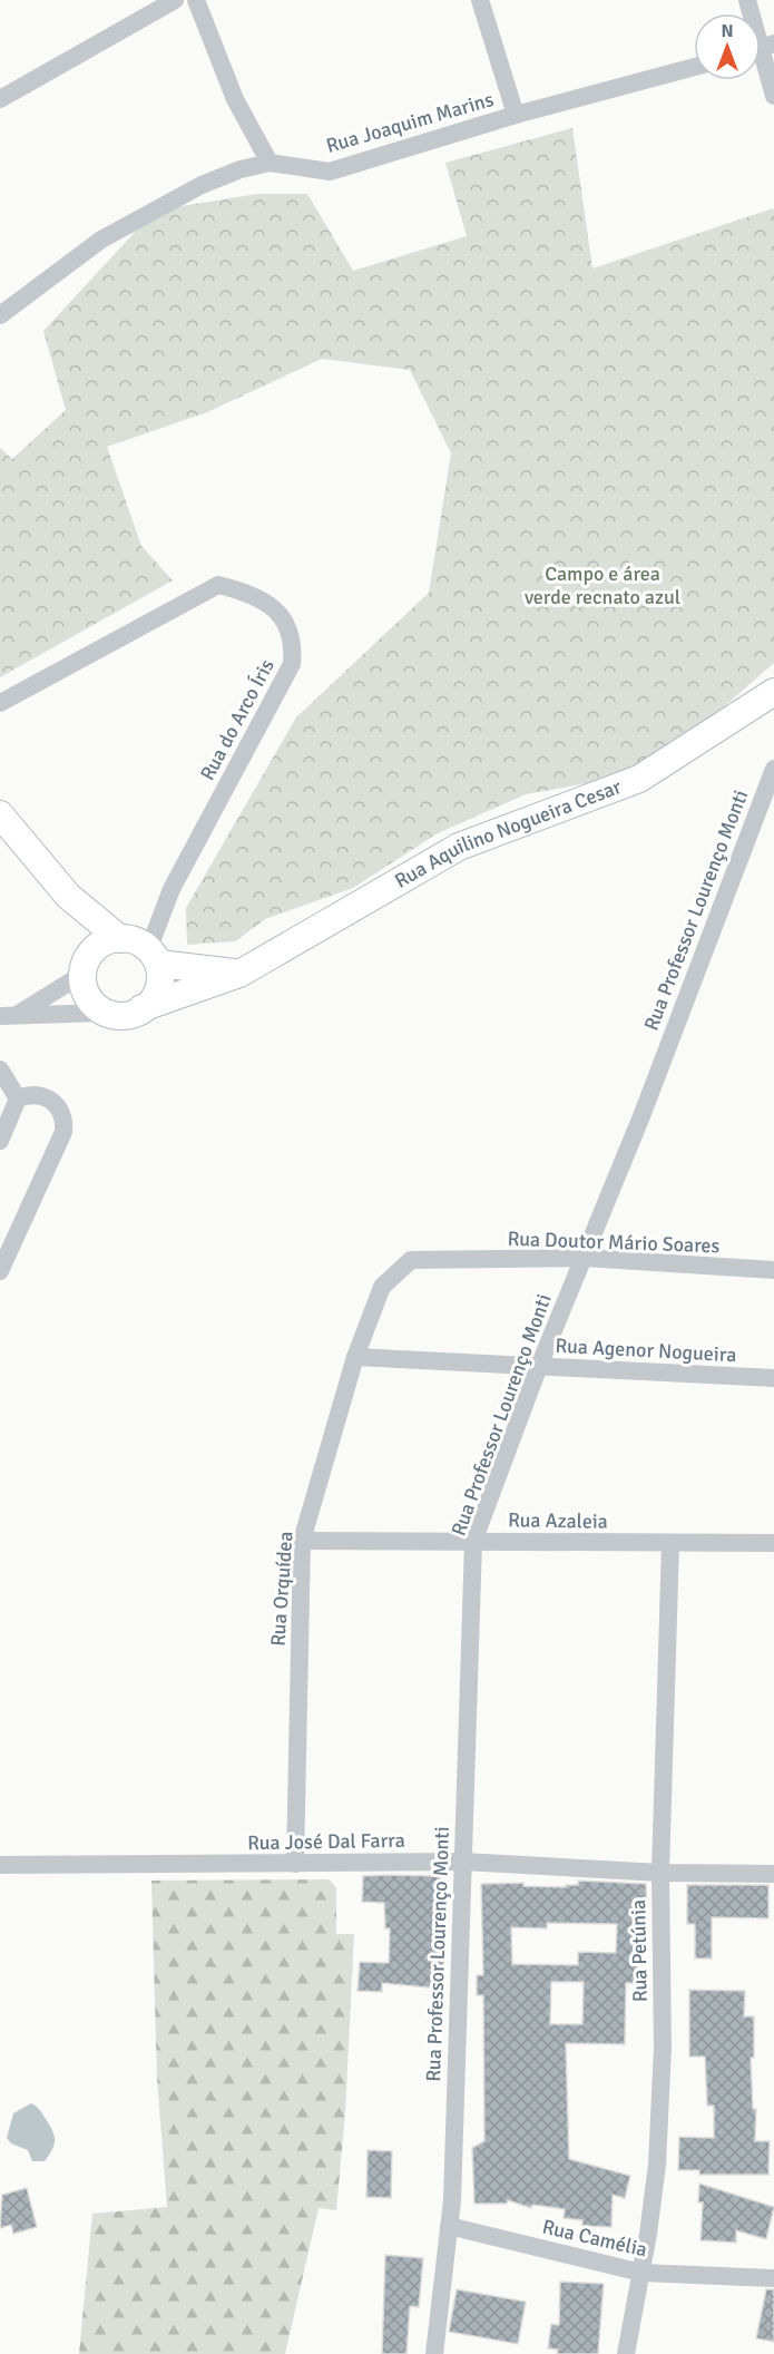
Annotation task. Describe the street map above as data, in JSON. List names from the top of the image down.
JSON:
{
  "streets": {
    "street": [
      "Rua Joaquim Marins",
      "Rua do Arco Íris",
      "Rua Aquilino Nogueira Cesar",
      "Rua Professor Lourenço Monti",
      "Rua Doutor Mário Soares",
      "Rua Agenor Nogueira",
      "Rua Azaleia",
      "Rua Orquídea",
      "Rua José Dal Farra",
      "Rua Petúnia",
      "Rua Camélia"
    ]
  },
  "crossings": [
    ["Rua do Arco Íris", "Rua Aquilino Nogueira Cesar"],
    ["Rua Professor Lourenço Monti", "Rua Doutor Mário Soares"],
    ["Rua Professor Lourenço Monti", "Rua Agenor Nogueira"],
    ["Rua Professor Lourenço Monti", "Rua Azaleia"],
    ["Rua Professor Lourenço Monti", "Rua José Dal Farra"],
    ["Rua Professor Lourenço Monti", "Rua Camélia"],
    ["Rua Doutor Mário Soares", "Rua Orquídea"],
    ["Rua Agenor Nogueira", "Rua Orquídea"],
    ["Rua Azaleia", "Rua Orquídea"],
    ["Rua Azaleia", "Rua Petúnia"],
    ["Rua Orquídea", "Rua José Dal Farra"],
    ["Rua José Dal Farra", "Rua Petúnia"],
    ["Rua Petúnia", "Rua Camélia"]
  ],
  "parks": ["Campo e área verde recnato azul"],
  "north": "top"
}
